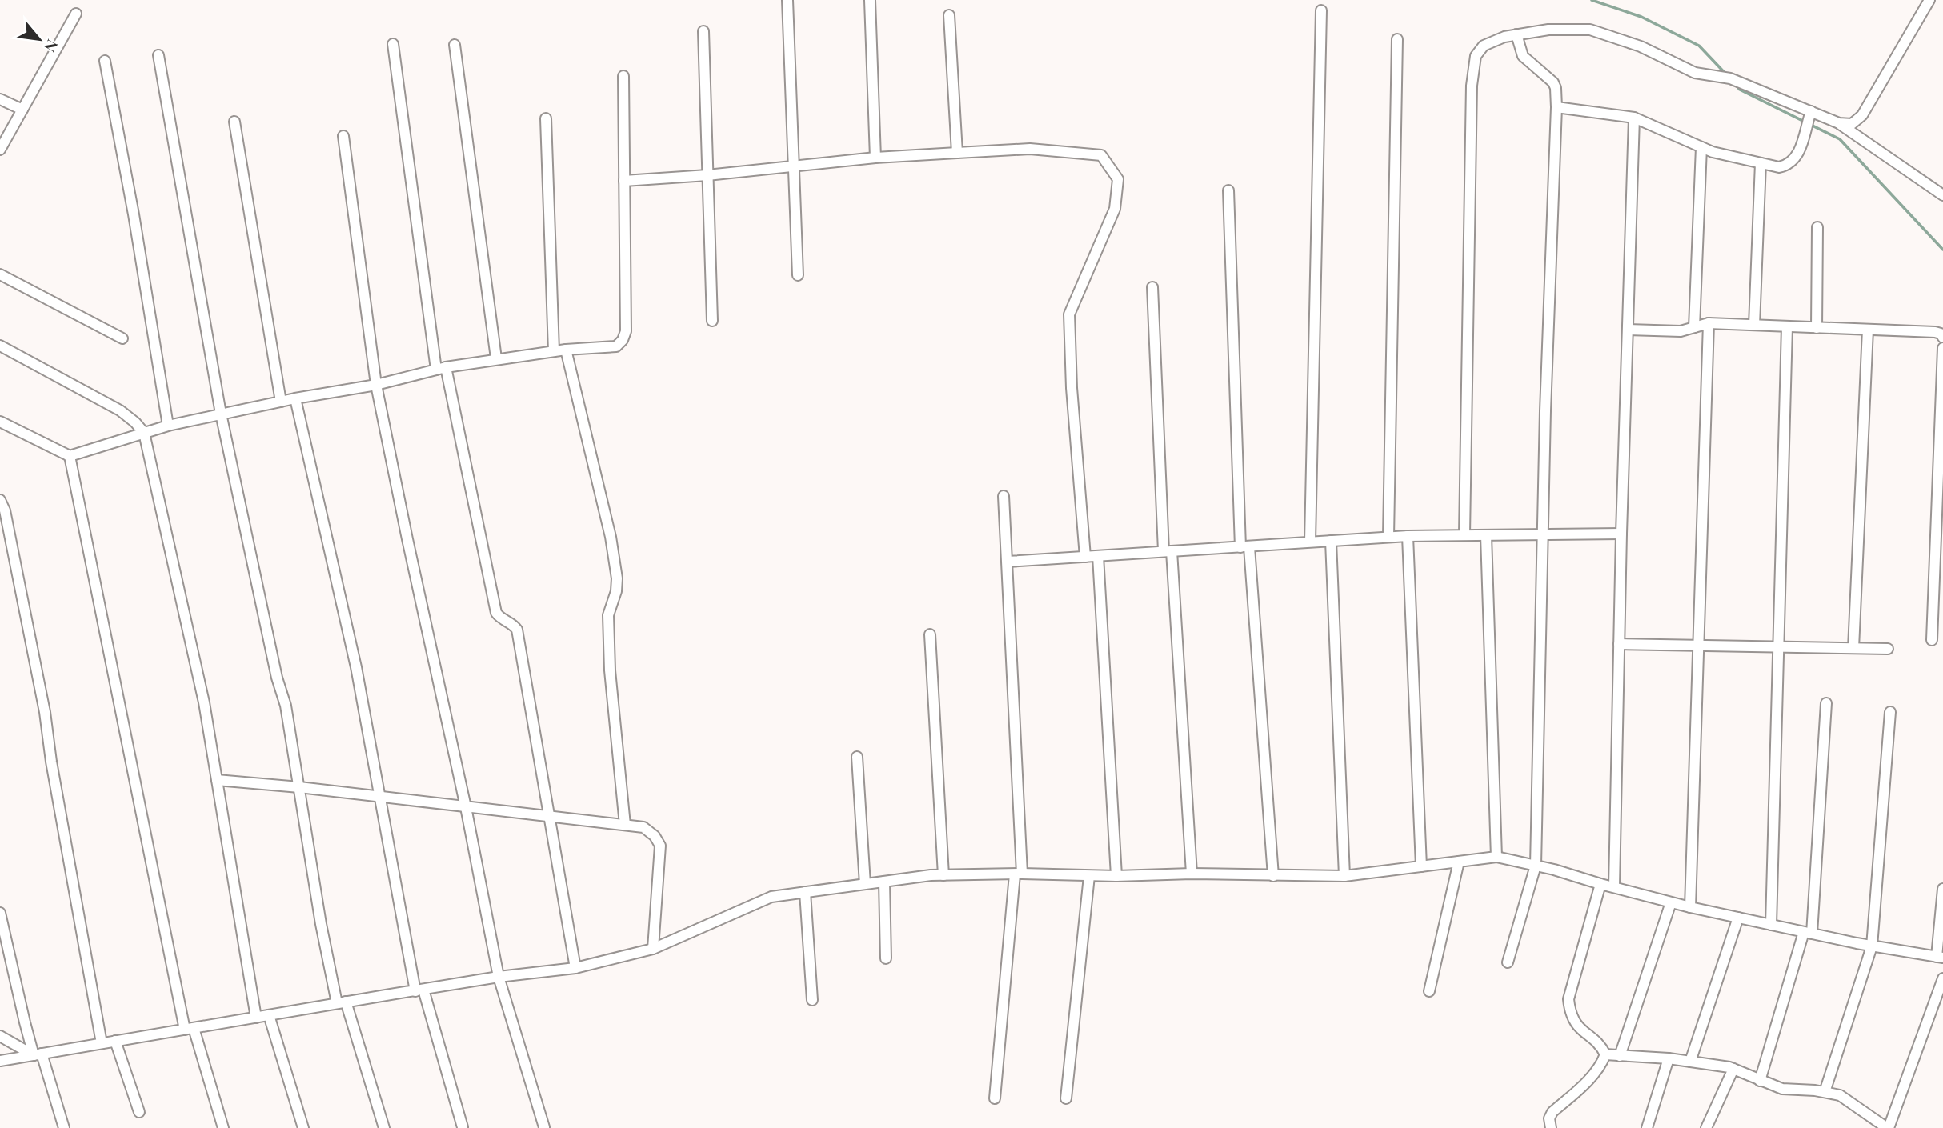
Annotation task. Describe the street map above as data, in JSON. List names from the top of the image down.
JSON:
{
  "north": "bottom right"
}
